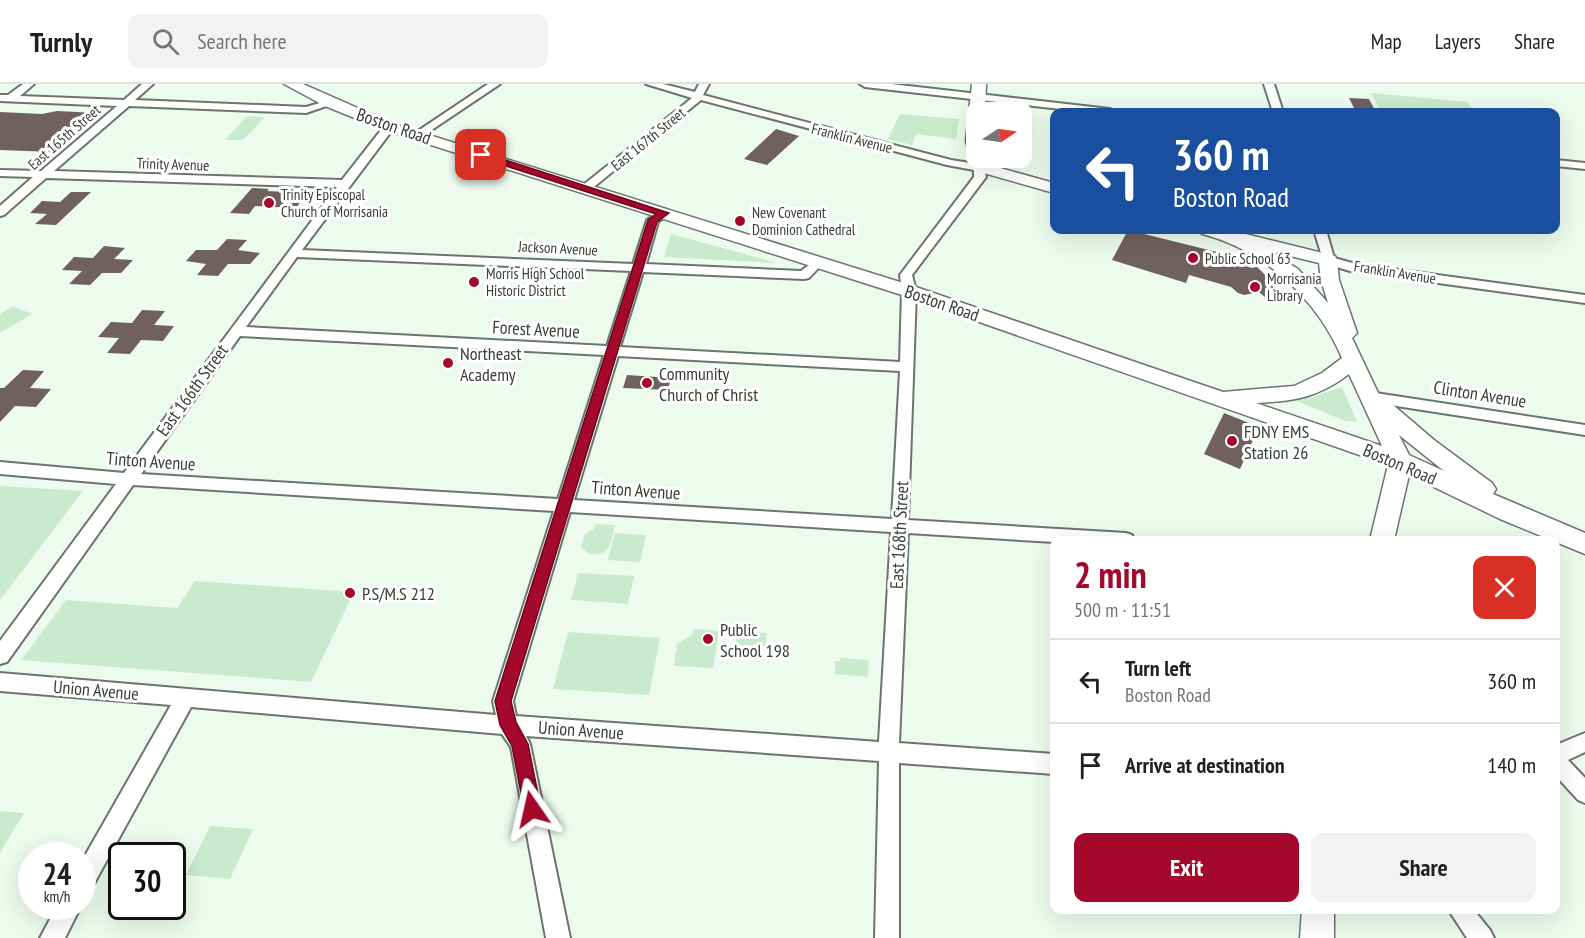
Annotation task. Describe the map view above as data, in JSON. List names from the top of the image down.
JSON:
{
  "streets": {
    "main road": ["Boston Road", "Franklin Avenue"],
    "street": [
      "East 165th Street",
      "East 167th Street",
      "Trinity Avenue",
      "Jackson Avenue",
      "Forest Avenue",
      "East 166th Street",
      "Clinton Avenue",
      "Tinton Avenue",
      "East 168th Street",
      "Union Avenue"
    ]
  },
  "crossings": [
    ["Boston Road", "East 167th Street"],
    ["Boston Road", "Jackson Avenue"],
    ["Boston Road", "East 166th Street"],
    ["Boston Road", "East 168th Street"],
    ["East 165th Street", "Trinity Avenue"],
    ["Franklin Avenue", "East 167th Street"],
    ["Trinity Avenue", "East 166th Street"],
    ["Jackson Avenue", "East 166th Street"],
    ["Forest Avenue", "East 166th Street"],
    ["Forest Avenue", "East 168th Street"],
    ["East 166th Street", "Tinton Avenue"],
    ["Tinton Avenue", "East 168th Street"],
    ["East 168th Street", "Union Avenue"]
  ],
  "places": [
    "Trinity Episcopal Church of Morrisania",
    "New Covenant Dominion Cathedral",
    "Public School 63",
    "Morris High School Historic District",
    "Morrisania Library",
    "Northeast Academy",
    "Community Church of Christ",
    "FDNY EMS Station 26",
    "P.S/M.S 212",
    "Public School 198"
  ],
  "north": "right",
  "page": {
    "header": "Turnly",
    "search": "Search here",
    "nav": ["Map", "Layers", "Share"],
    "turn": ["360 m", "Boston Road"],
    "heading": ["2 min", "500 m · 11:51"],
    "list": [
      {
        "name": "Turn left",
        "note": "Boston Road",
        "value": "360 m"
      },
      {
        "name": "Arrive at destination",
        "value": "140 m"
      }
    ],
    "buttons": ["Exit", "Share"],
    "speed": "24 km/h",
    "limit": "30"
  }
}
